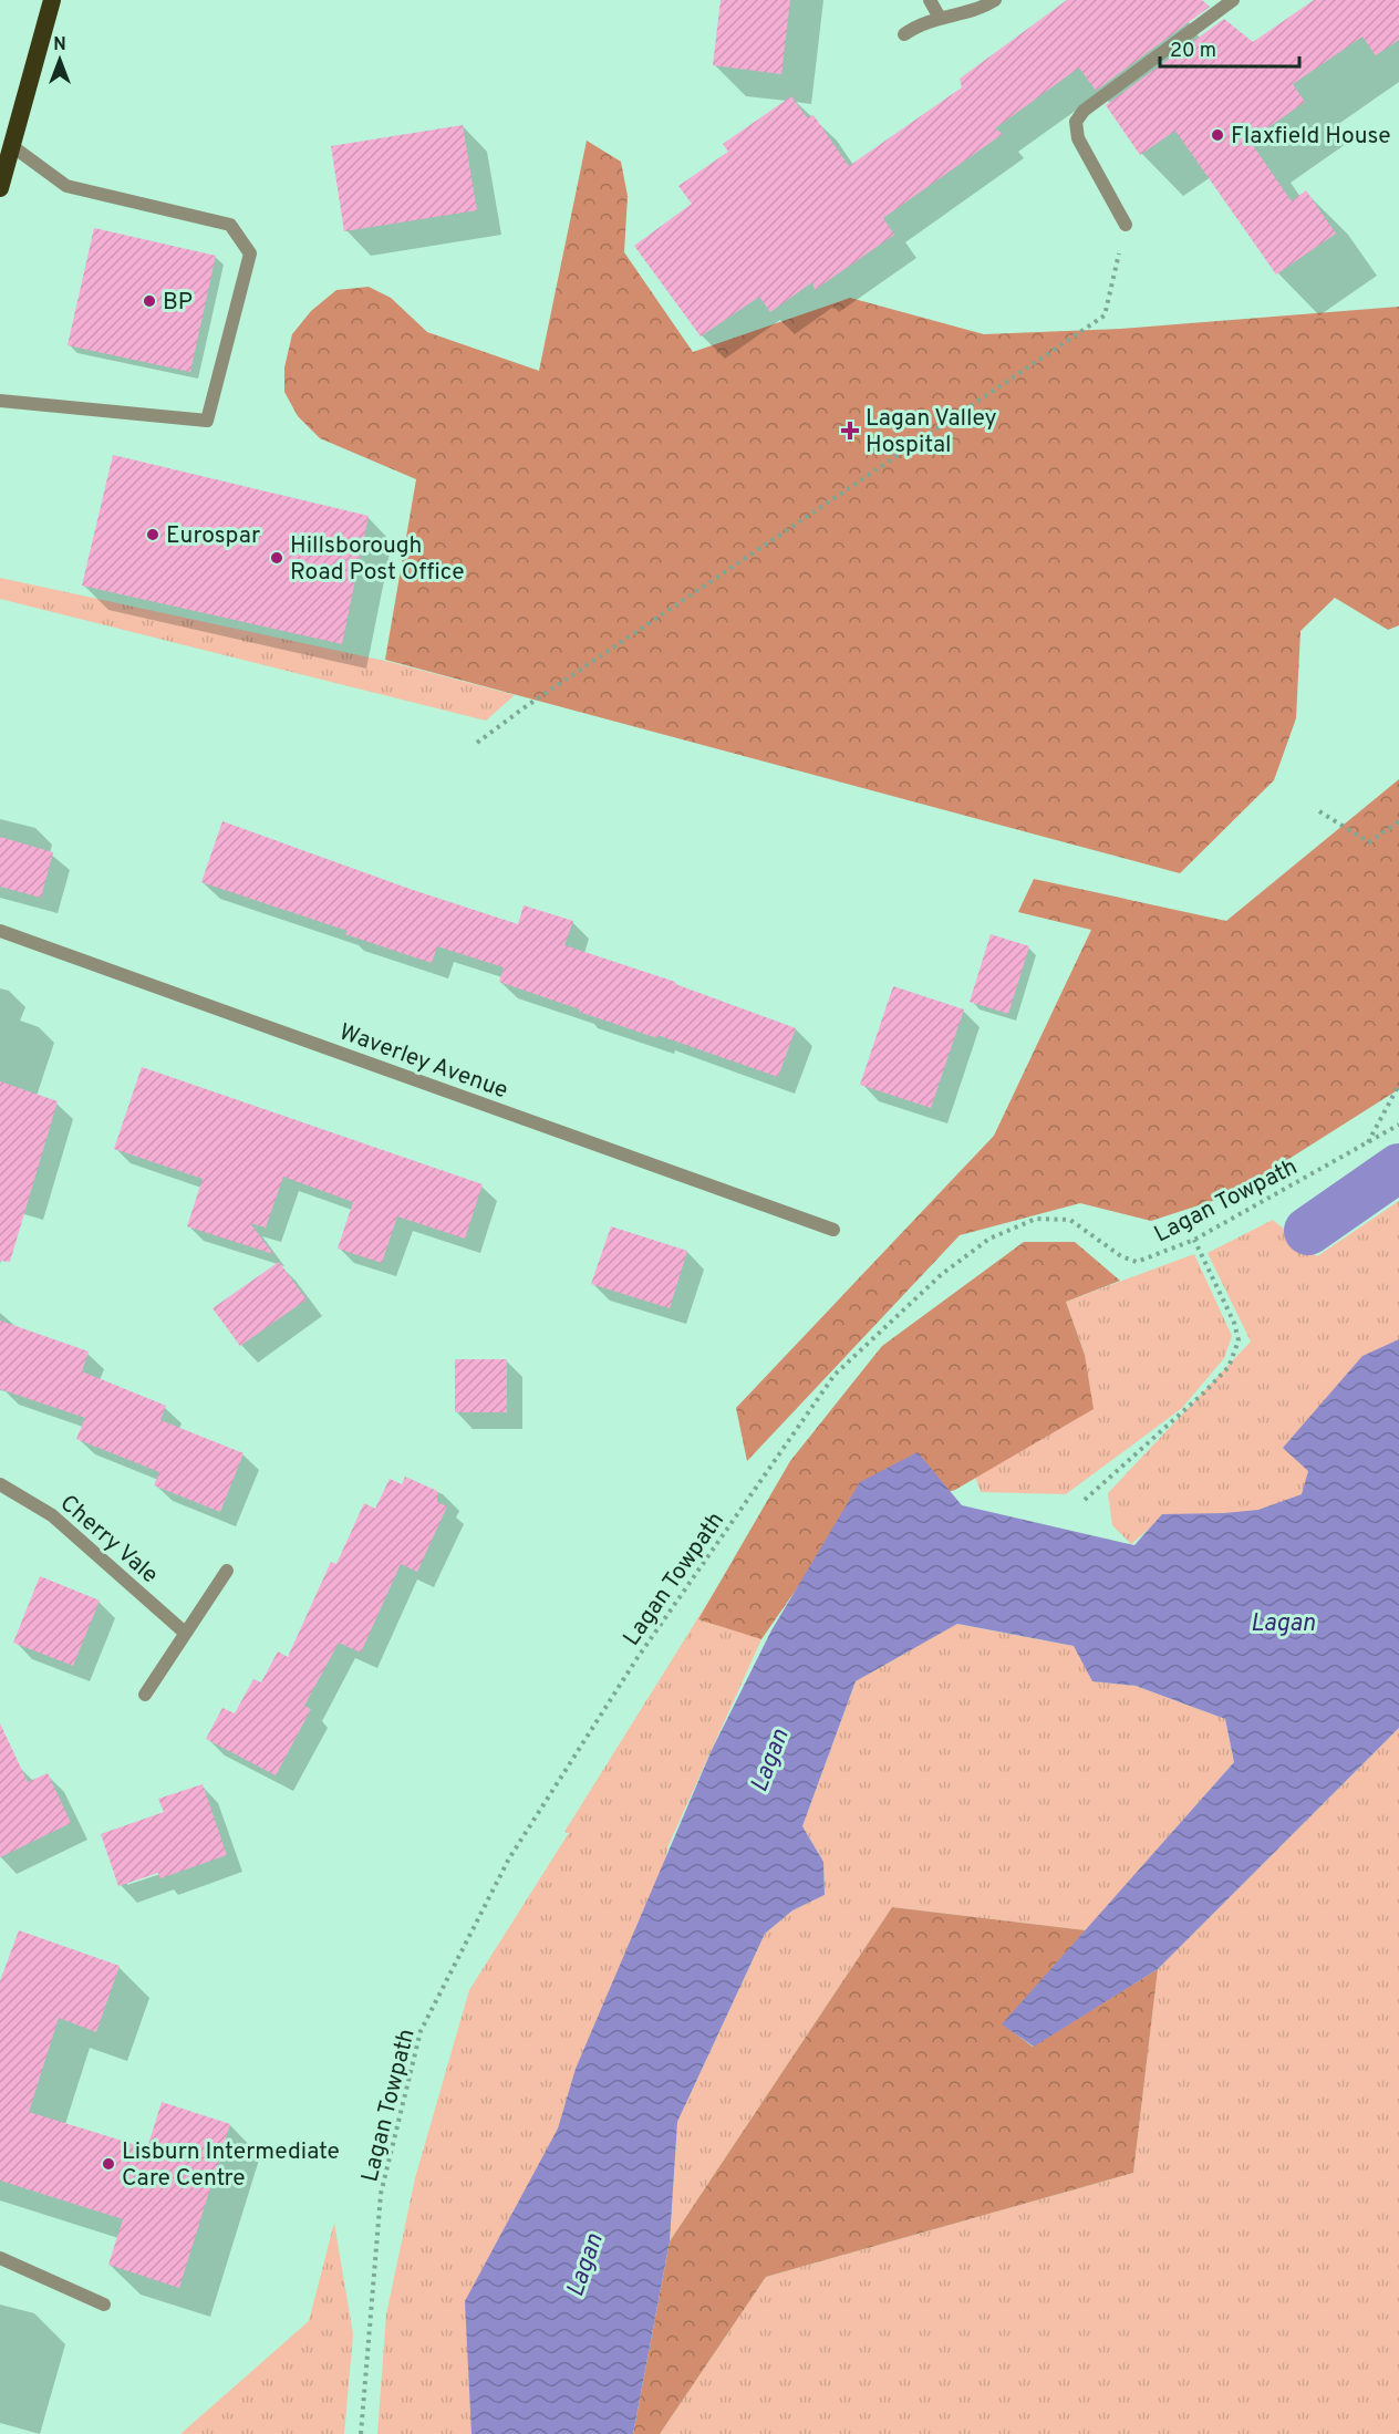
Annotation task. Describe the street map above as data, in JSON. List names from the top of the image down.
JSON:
{
  "streets": {
    "street": ["Waverley Avenue", "Cherry Vale"],
    "path": ["Lagan Towpath"]
  },
  "water": ["Lagan"],
  "places": {
    "other": [
      "Flaxfield House",
      "BP",
      "Eurospar",
      "Hillsborough Road Post Office",
      "Lisburn Intermediate Care Centre"
    ],
    "health": ["Lagan Valley Hospital"]
  },
  "scale_bar": "20 m",
  "north": "top"
}
